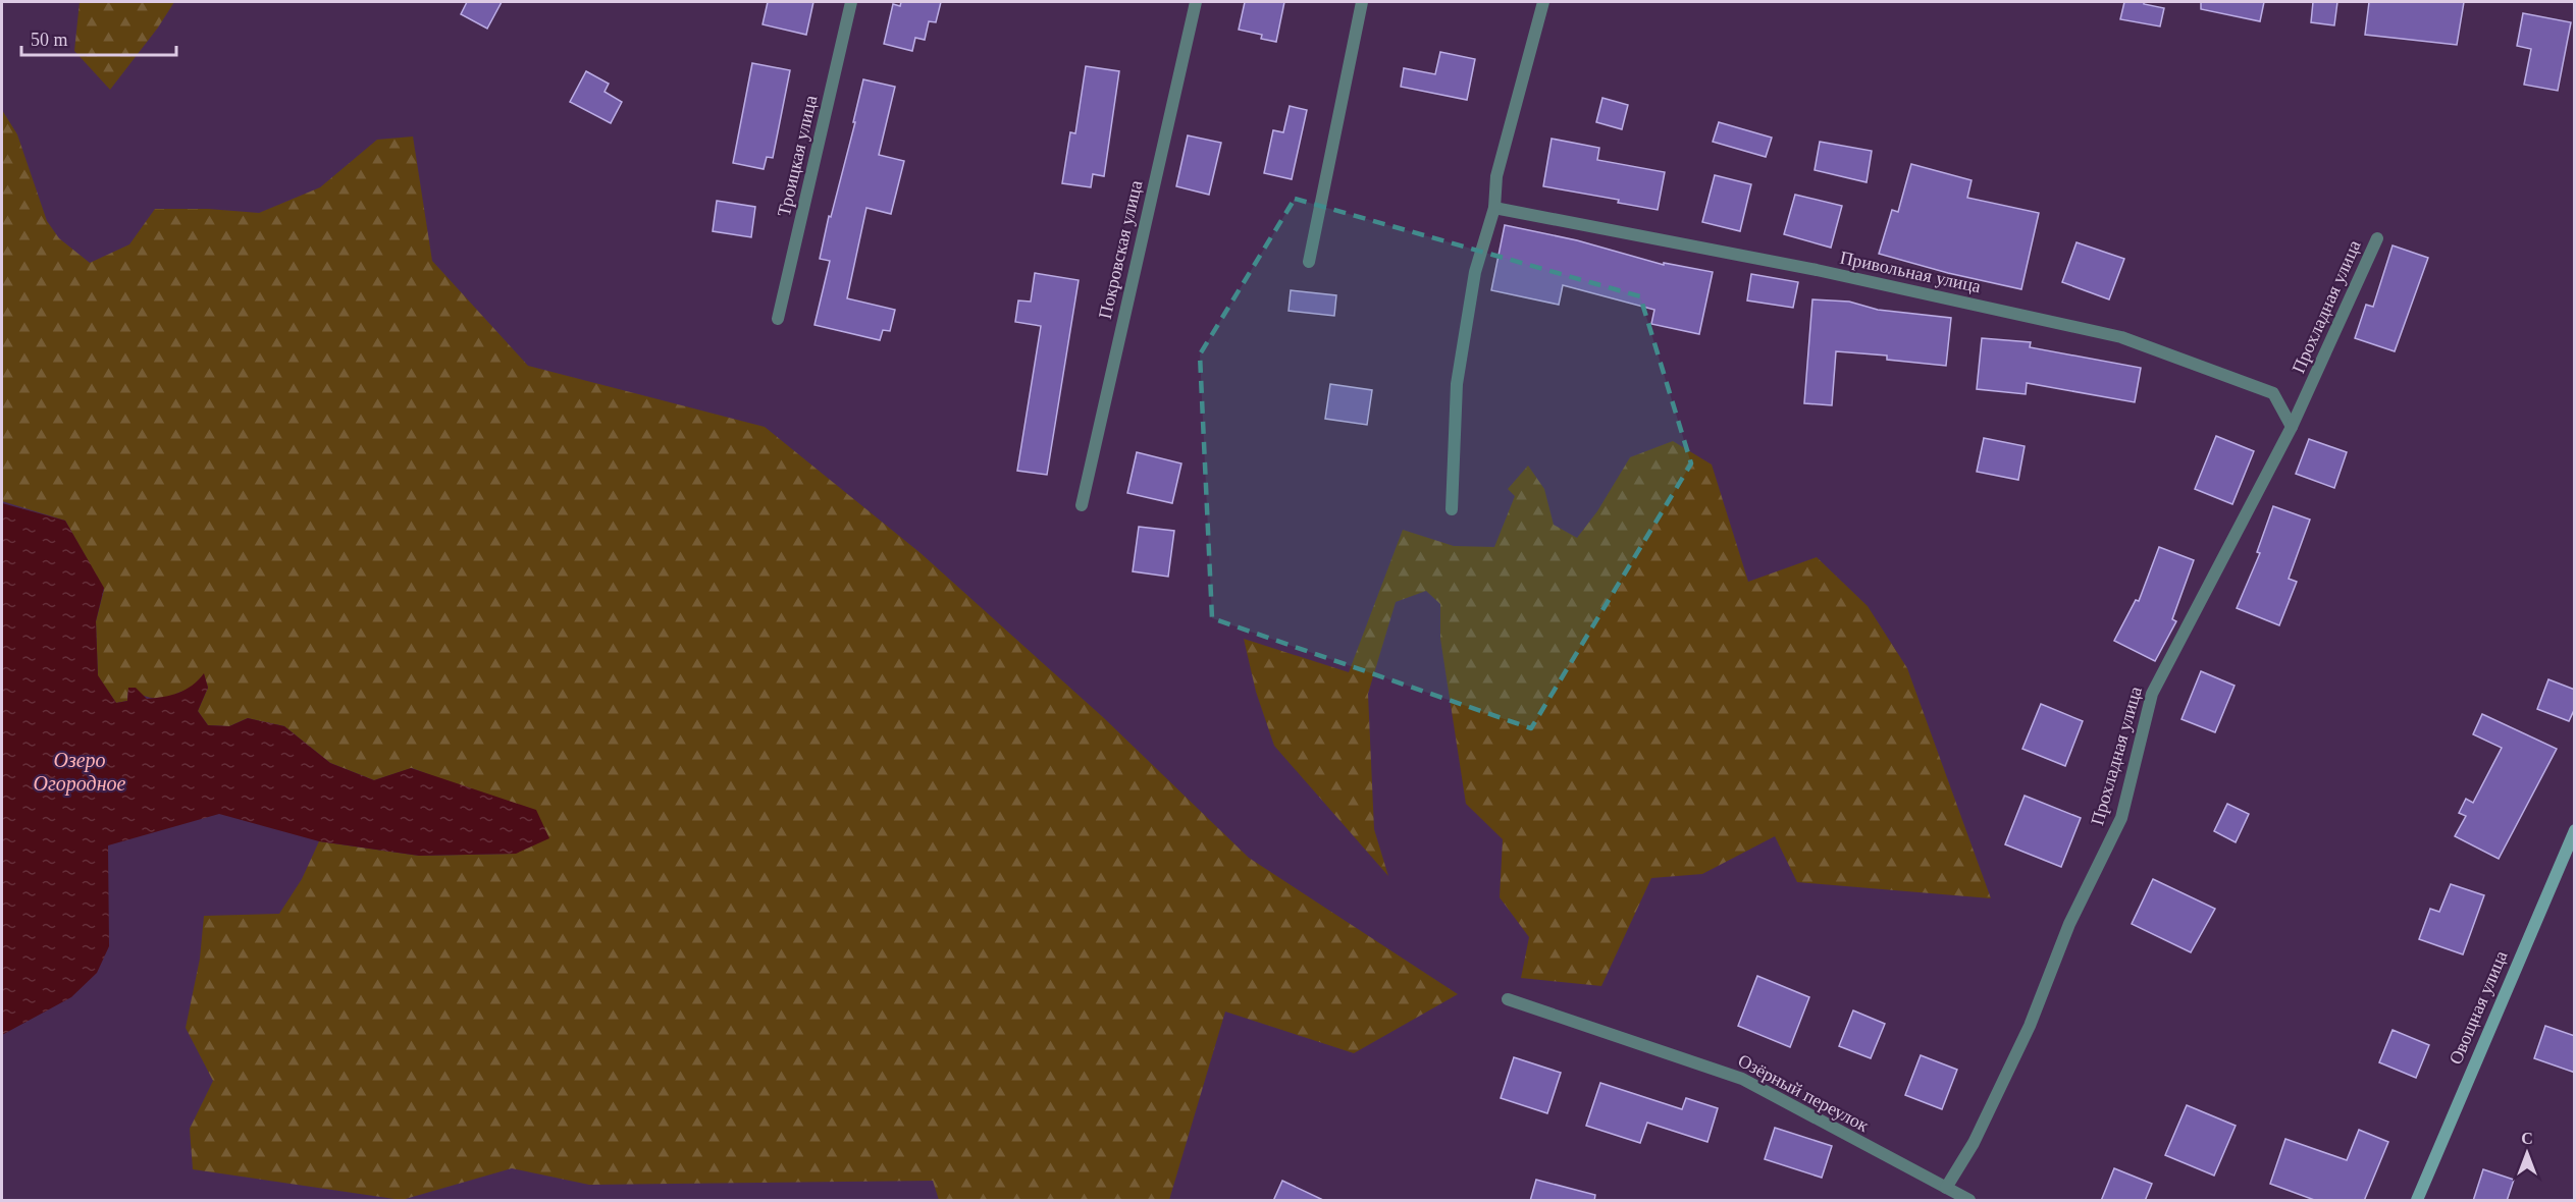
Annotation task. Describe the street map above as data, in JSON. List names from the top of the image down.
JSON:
{
  "streets": {
    "street": [
      "Троицкая улица",
      "Покровская улица",
      "Привольная улица",
      "Прохладная улица",
      "Овощная улица",
      "Озёрный переулок"
    ]
  },
  "crossings": [
    ["Привольная улица", "Прохладная улица"],
    ["Прохладная улица", "Озёрный переулок"]
  ],
  "water": ["Озеро Огородное"],
  "scale_bar": "50 m",
  "north": "top"
}
